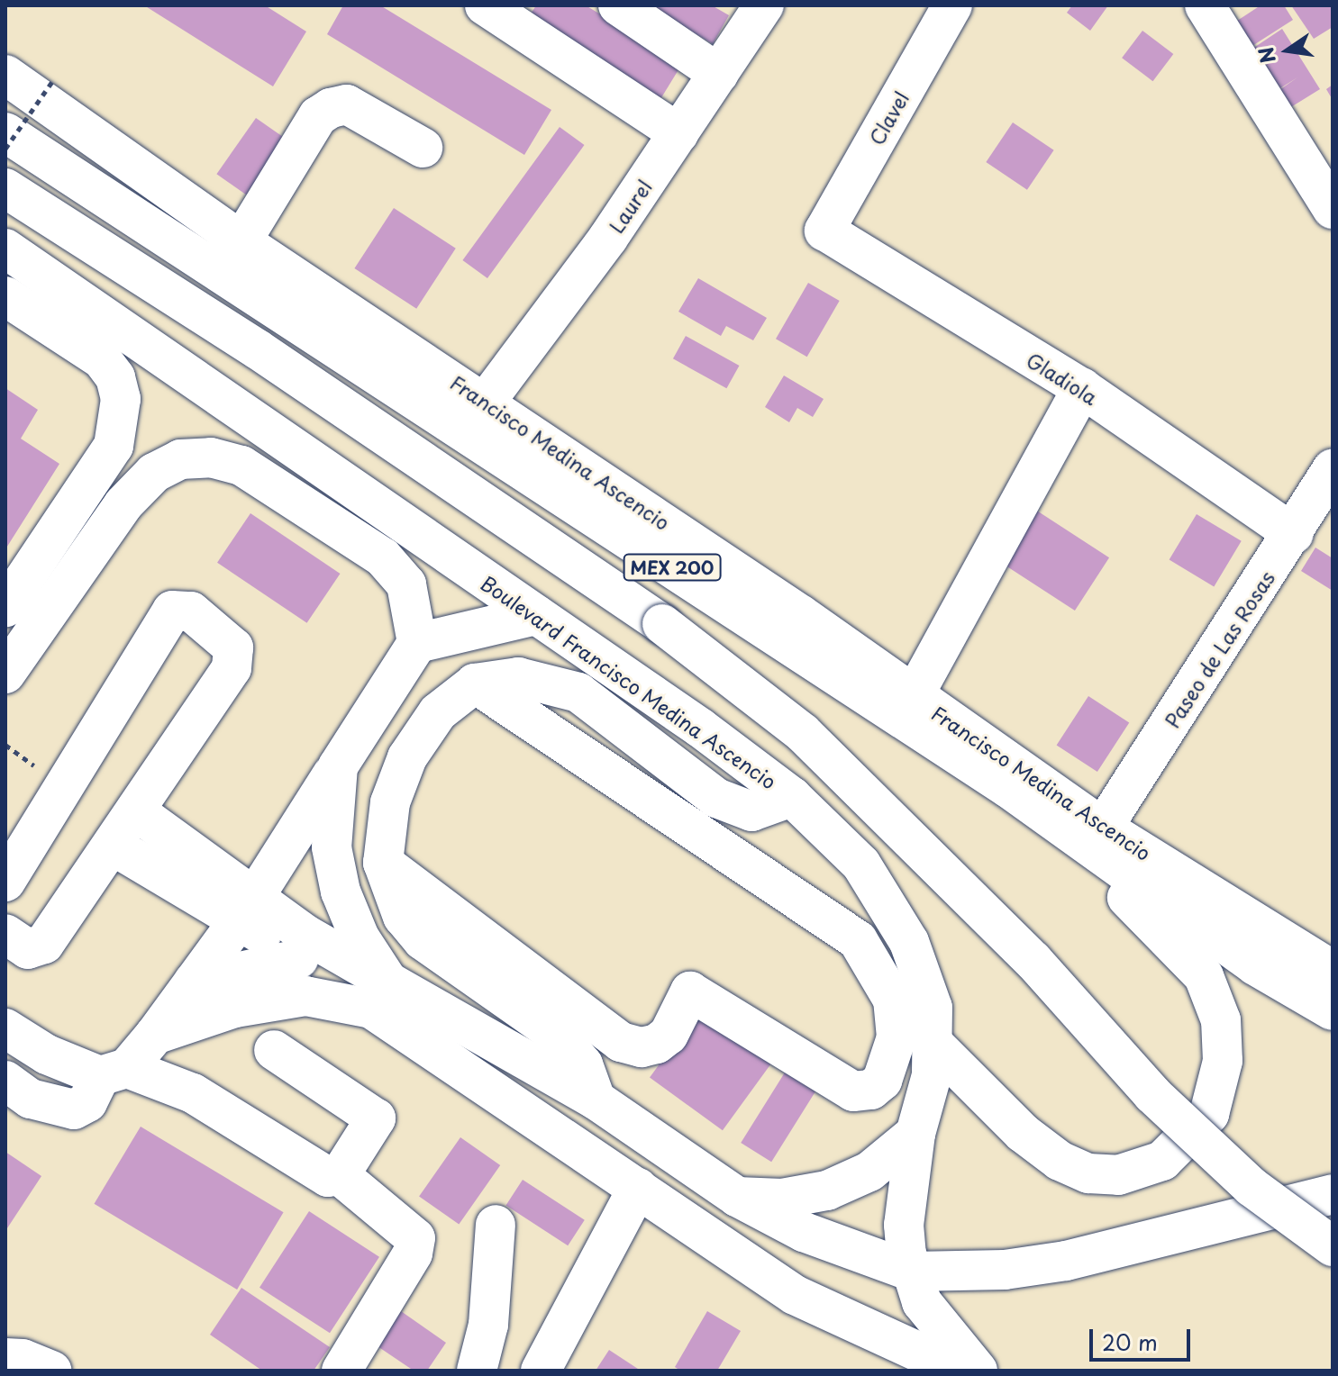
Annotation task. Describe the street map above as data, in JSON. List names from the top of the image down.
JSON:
{
  "streets": {
    "main road": [
      "Clavel",
      "Laurel",
      "Gladiola",
      "Francisco Medina Ascencio",
      "MEX 200",
      "Paseo de Las Rosas",
      "Boulevard Francisco Medina Ascencio"
    ]
  },
  "crossings": [
    ["Clavel", "Gladiola"],
    ["Laurel", "Francisco Medina Ascencio"],
    ["Gladiola", "Paseo de Las Rosas"],
    ["Francisco Medina Ascencio", "Paseo de Las Rosas"]
  ],
  "scale_bar": "20 m",
  "north": "left"
}
